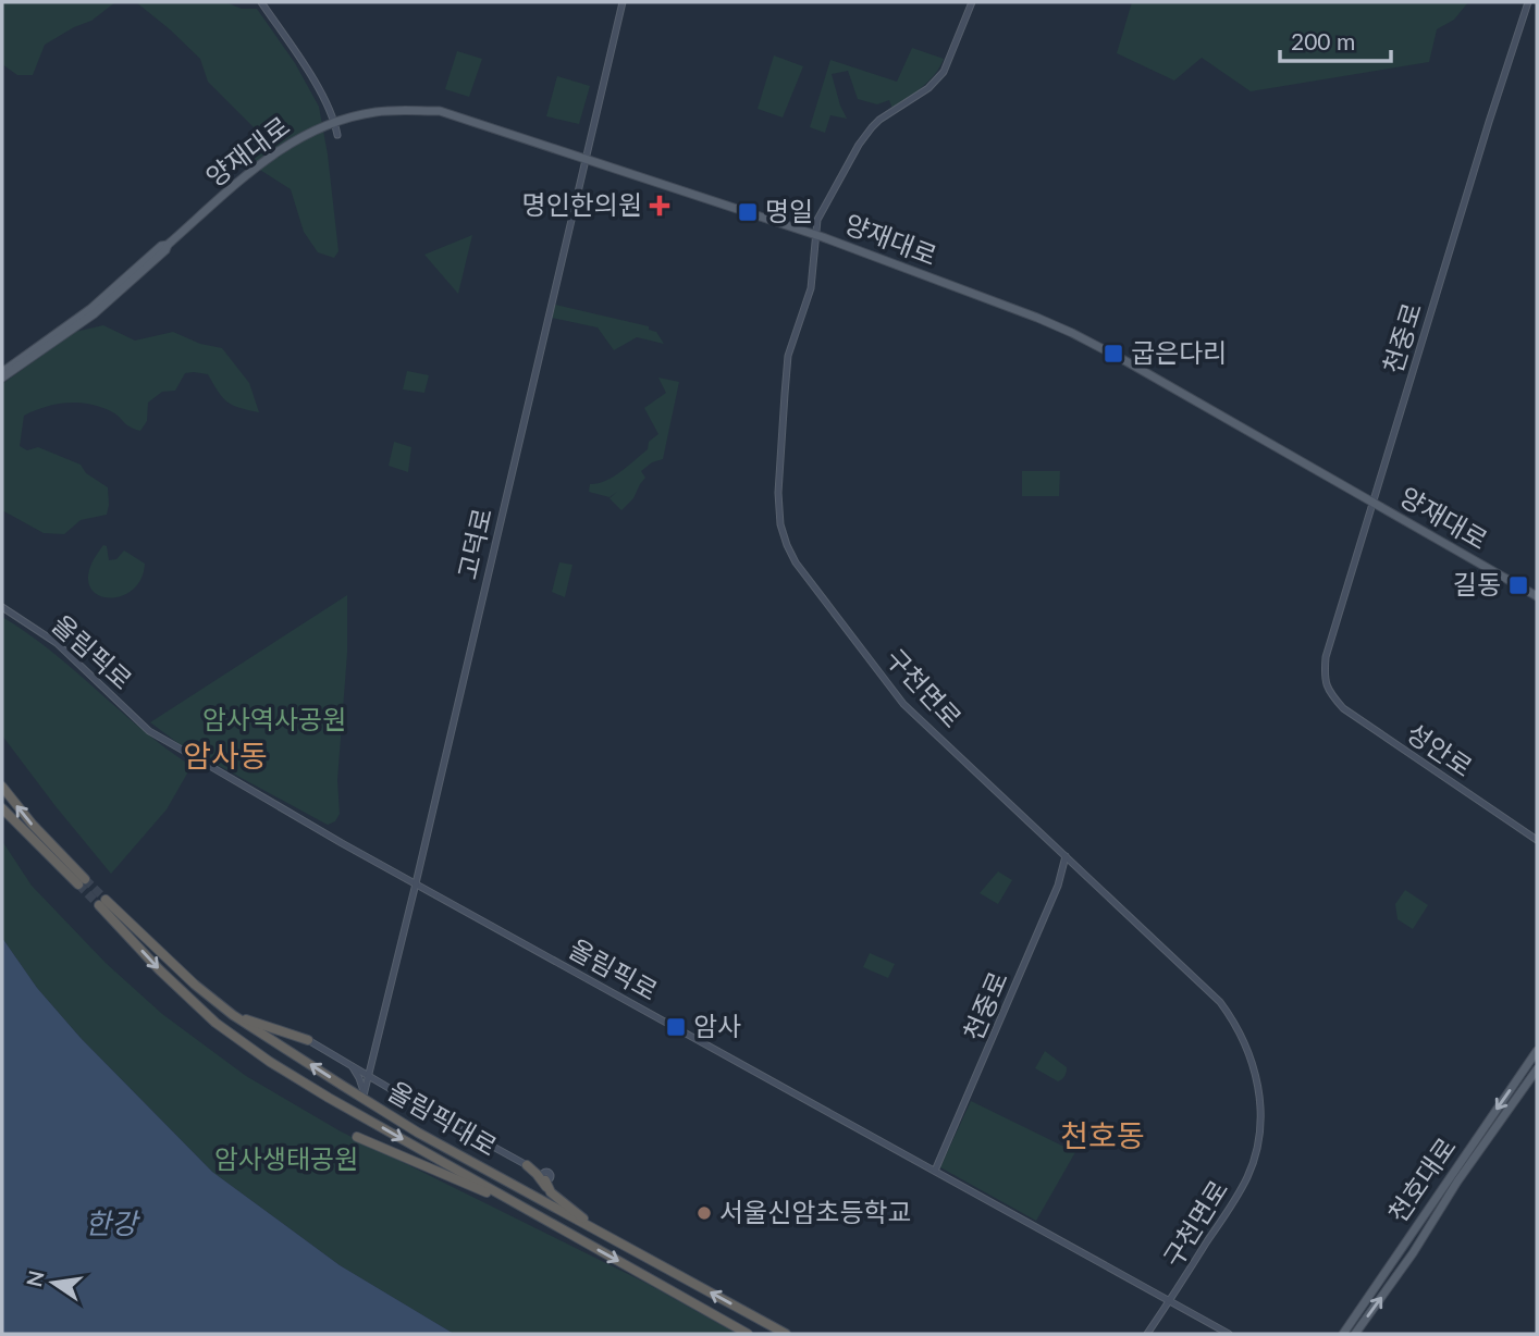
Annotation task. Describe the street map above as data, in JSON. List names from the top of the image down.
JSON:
{
  "streets": {
    "highway": ["올림픽대로"],
    "main road": [
      "양재대로",
      "천중로",
      "고덕로",
      "올림픽로",
      "구천면로",
      "성안로",
      "천호대로"
    ]
  },
  "crossings": [
    ["양재대로", "천중로"],
    ["양재대로", "고덕로"],
    ["양재대로", "구천면로"],
    ["천중로", "올림픽로"],
    ["천중로", "구천면로"],
    ["천중로", "성안로"],
    ["고덕로", "올림픽로"],
    ["올림픽로", "구천면로"]
  ],
  "districts": ["암사동", "천호동"],
  "water": ["한강"],
  "parks": ["암사역사공원", "암사생태공원"],
  "places": {
    "health": ["명인한의원"],
    "transit": [
      "명일",
      "굽은다리",
      "길동",
      "암사"
    ],
    "other": ["서울신암초등학교"]
  },
  "scale_bar": "200 m",
  "north": "left"
}
